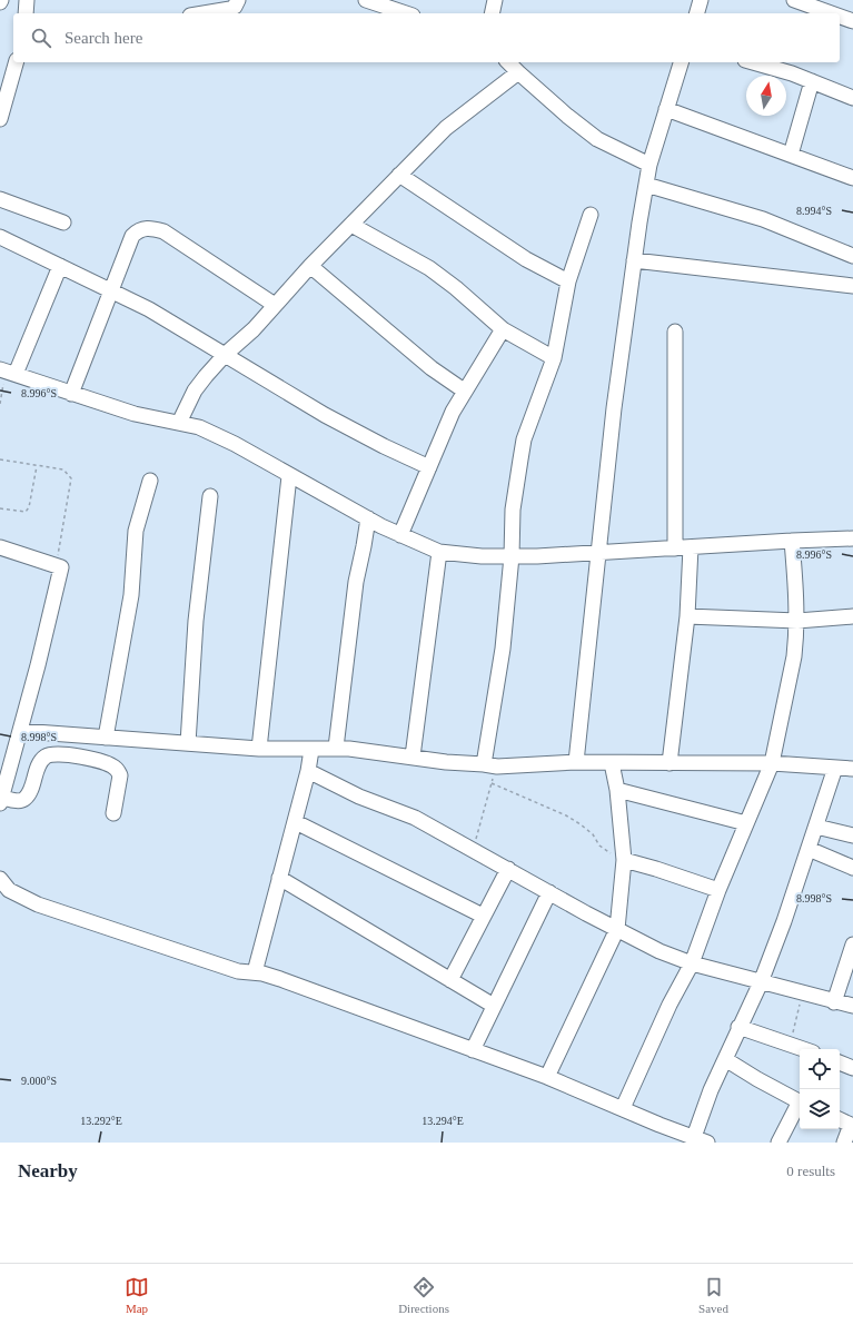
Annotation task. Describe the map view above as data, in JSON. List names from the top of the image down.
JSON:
{
  "north": "top",
  "page": {
    "search": "Search here",
    "heading": ["Nearby", "0 results"],
    "nav": ["Map", "Directions", "Saved"]
  },
  "coordinates": [
    "8.994°S",
    "8.996°S",
    "8.998°S",
    "9.000°S",
    "13.292°E",
    "13.294°E"
  ]
}
